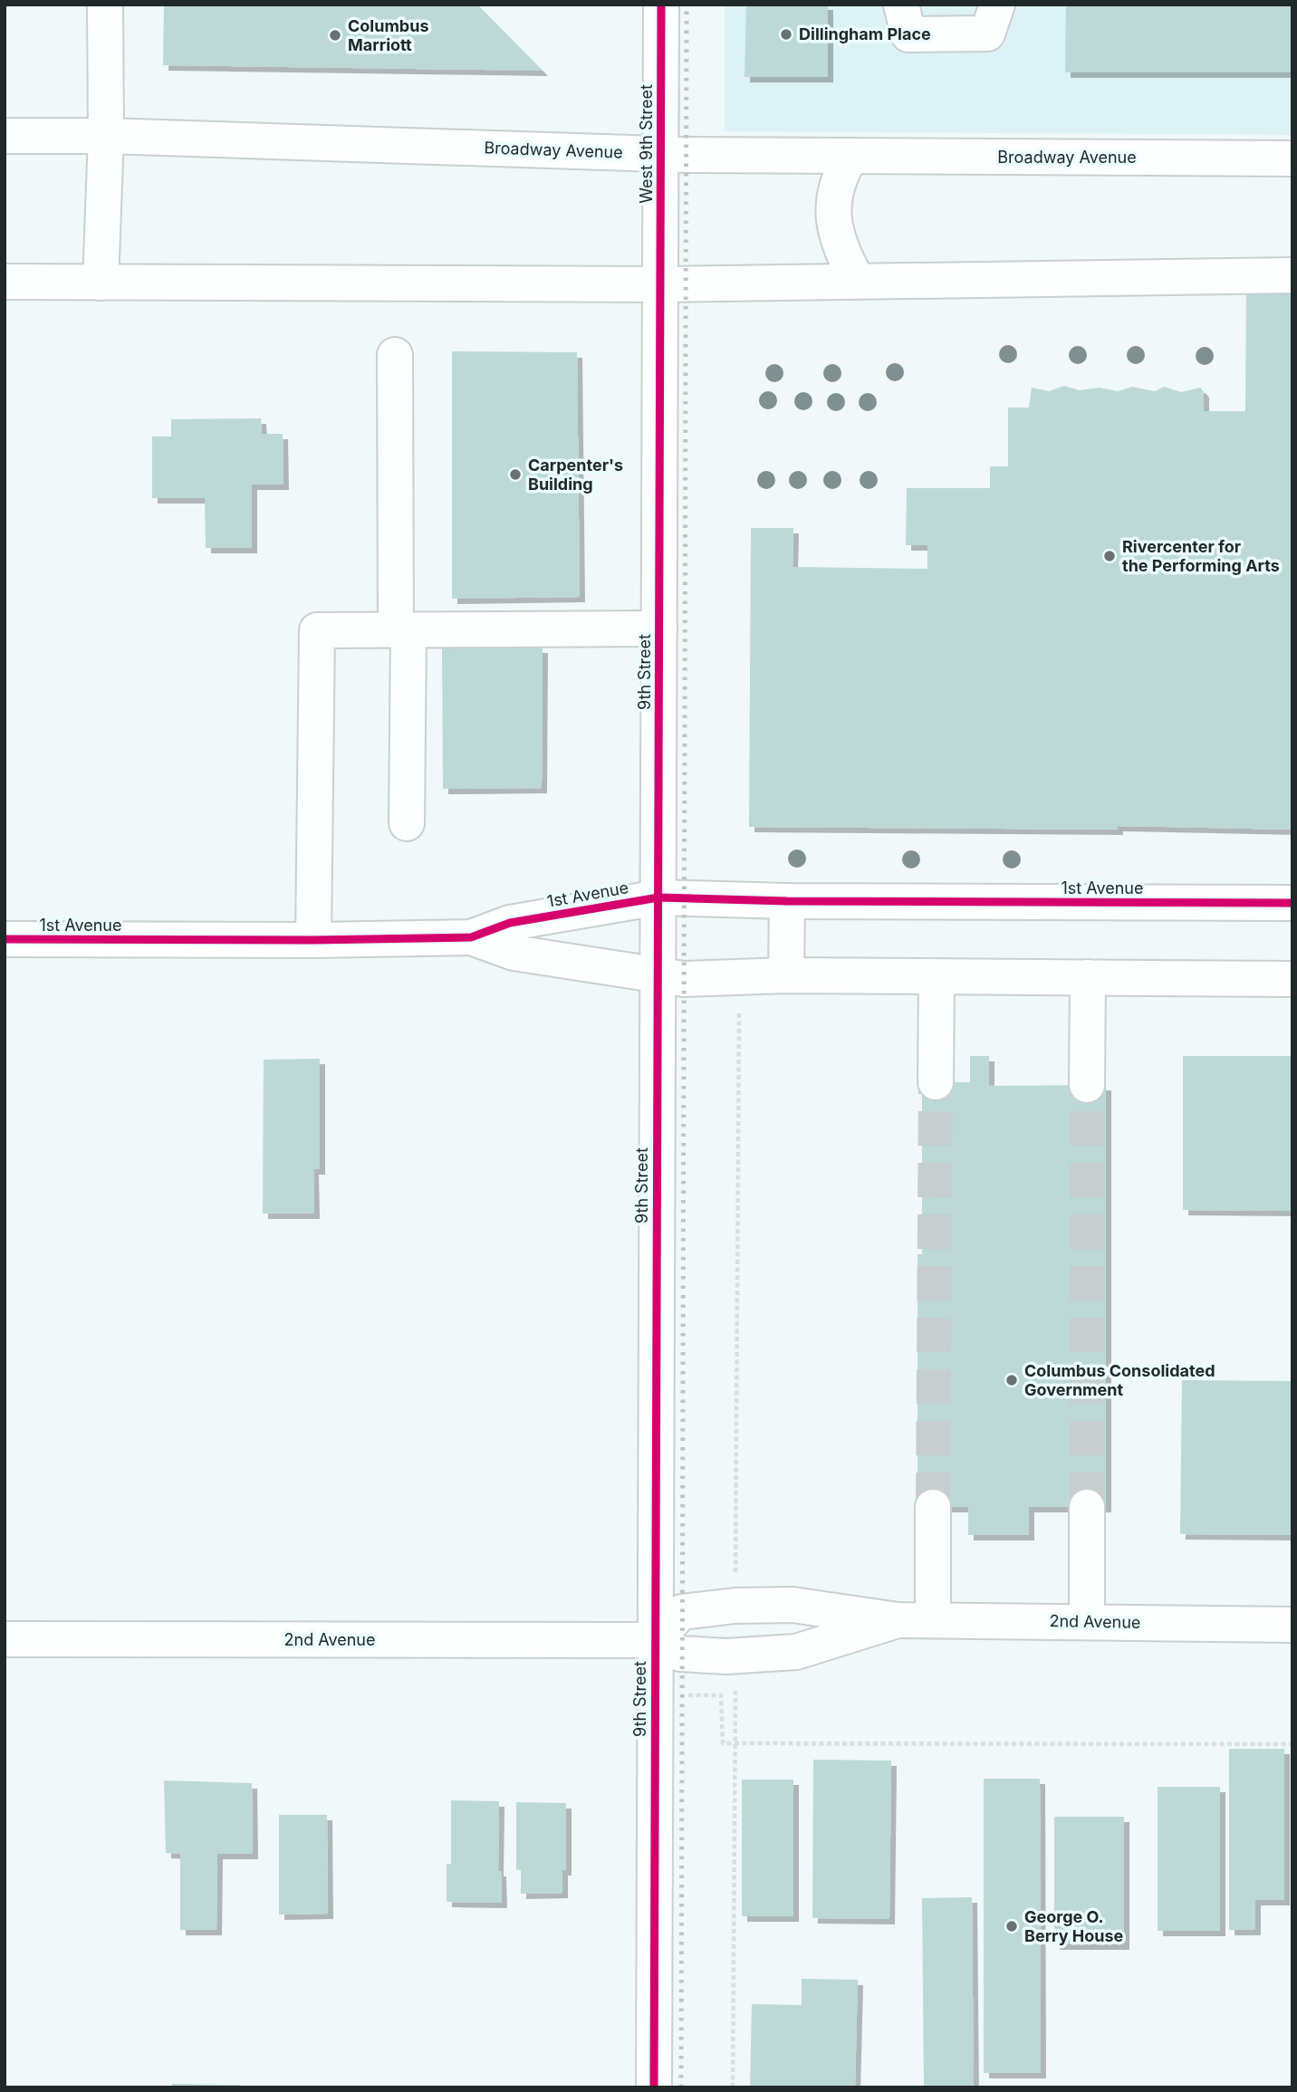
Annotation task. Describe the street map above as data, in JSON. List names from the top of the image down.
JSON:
{
  "streets": {
    "street": [
      "West 9th Street",
      "Broadway Avenue",
      "9th Street",
      "1st Avenue",
      "2nd Avenue"
    ]
  },
  "crossings": [
    ["West 9th Street", "Broadway Avenue"],
    ["West 9th Street", "9th Street"],
    ["9th Street", "1st Avenue"],
    ["9th Street", "2nd Avenue"]
  ],
  "places": [
    "Dillingham Place",
    "Columbus Marriott",
    "Carpenter's Building",
    "Rivercenter for the Performing Arts",
    "Columbus Consolidated Government",
    "George O. Berry House"
  ]
}
